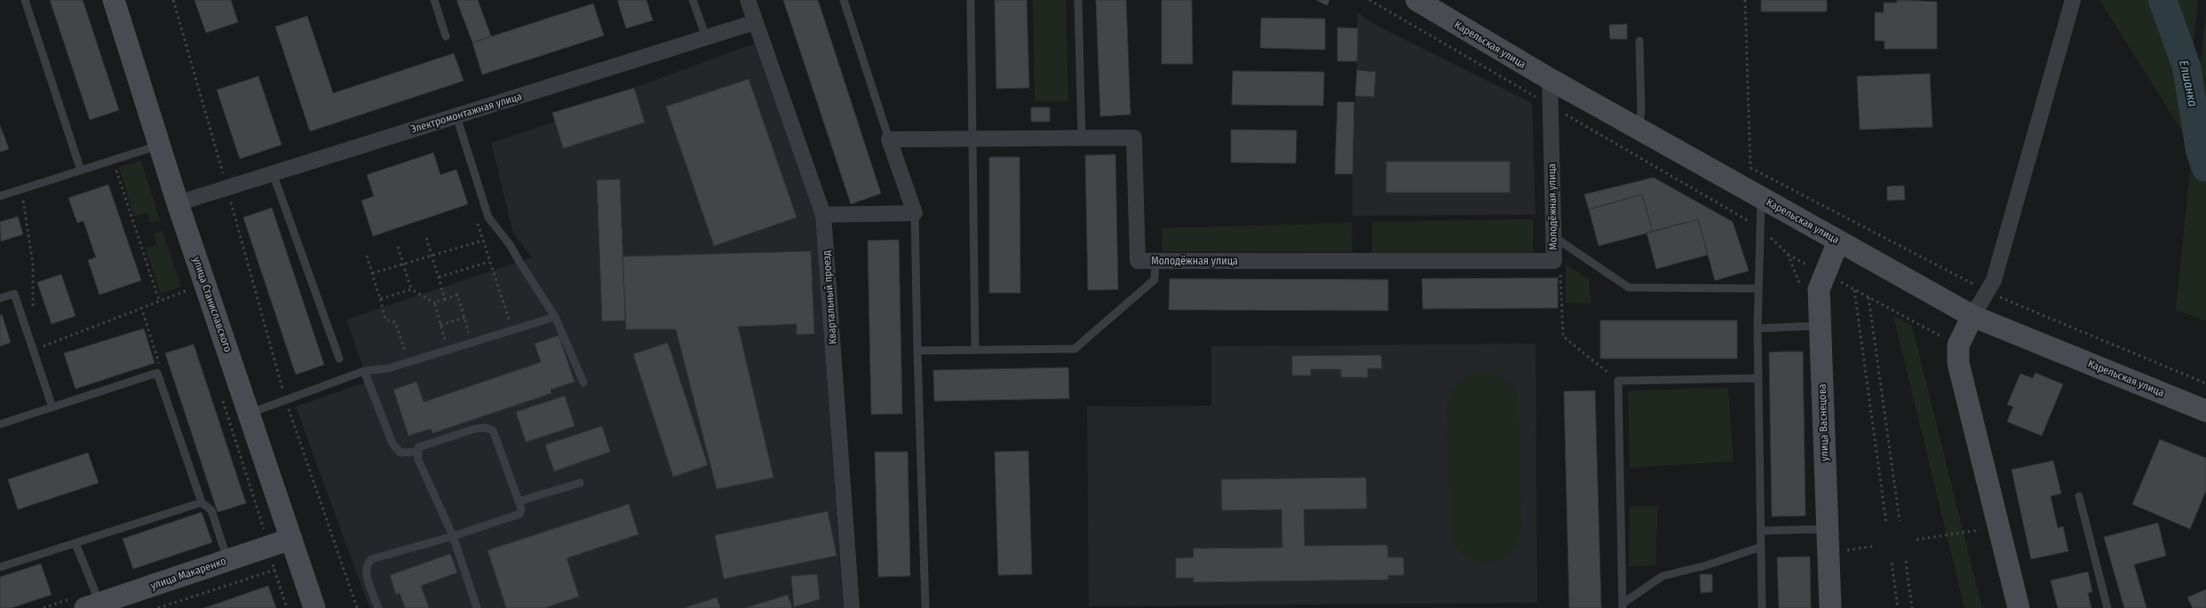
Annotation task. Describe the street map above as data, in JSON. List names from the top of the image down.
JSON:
{
  "streets": {
    "street": [
      "Карельская улица",
      "Электромонтажная улица",
      "Молодёжная улица",
      "Квартальный проезд",
      "улица Станиславского",
      "улица Васнецова",
      "улица Макаренко"
    ]
  },
  "crossings": [
    ["Карельская улица", "Молодёжная улица"],
    ["Карельская улица", "улица Васнецова"],
    ["Электромонтажная улица", "Квартальный проезд"],
    ["Электромонтажная улица", "улица Станиславского"],
    ["улица Станиславского", "улица Макаренко"]
  ],
  "water": ["Елшанка"]
}
